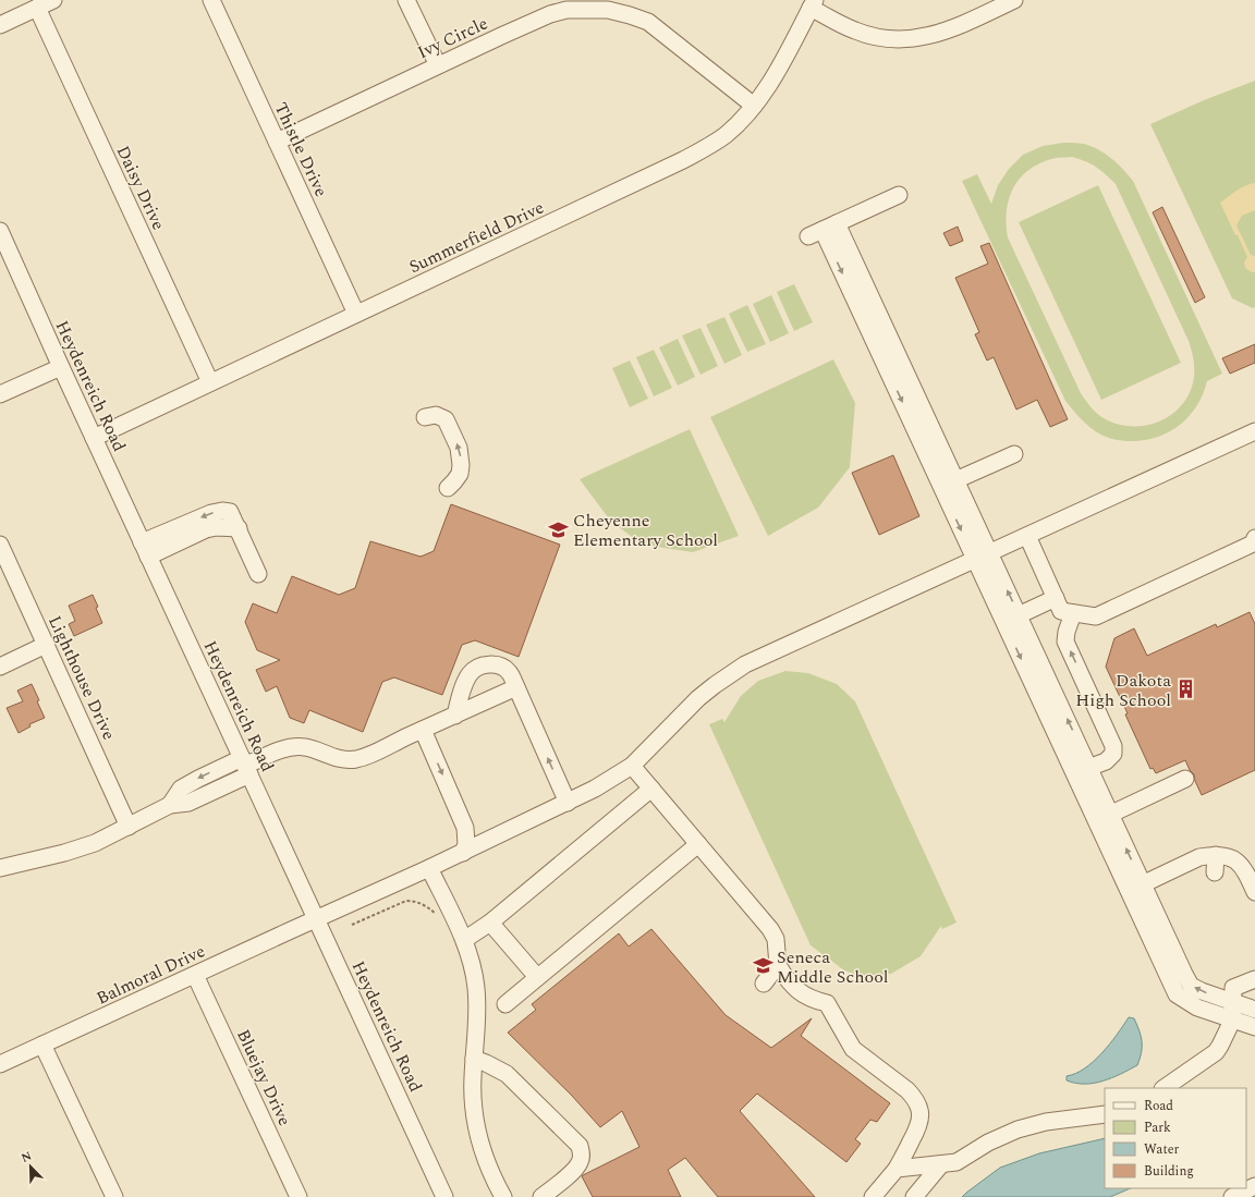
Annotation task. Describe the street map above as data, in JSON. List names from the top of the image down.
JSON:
{
  "streets": {
    "street": [
      "Ivy Circle",
      "Thistle Drive",
      "Daisy Drive",
      "Summerfield Drive",
      "Heydenreich Road",
      "Lighthouse Drive",
      "Balmoral Drive",
      "Bluejay Drive"
    ]
  },
  "crossings": [
    ["Ivy Circle", "Thistle Drive"],
    ["Ivy Circle", "Summerfield Drive"],
    ["Thistle Drive", "Summerfield Drive"],
    ["Daisy Drive", "Summerfield Drive"],
    ["Summerfield Drive", "Heydenreich Road"],
    ["Heydenreich Road", "Balmoral Drive"],
    ["Balmoral Drive", "Bluejay Drive"]
  ],
  "places": {
    "school or university": ["Cheyenne Elementary School", "Seneca Middle School"],
    "building": ["Dakota High School"]
  },
  "legend": [
    "Road",
    "Park",
    "Water",
    "Building"
  ],
  "north": "top left"
}
